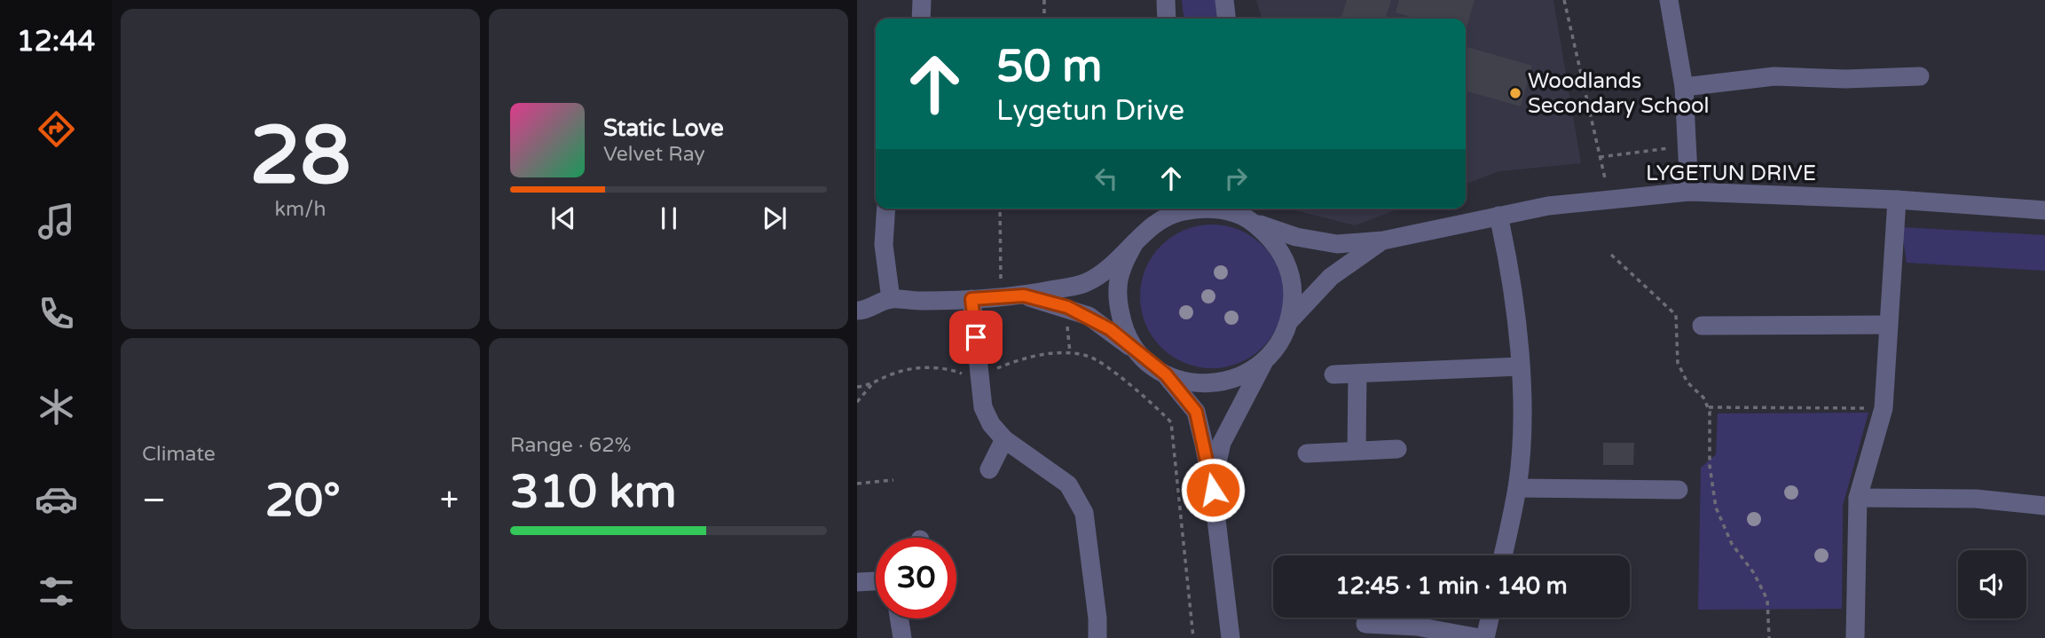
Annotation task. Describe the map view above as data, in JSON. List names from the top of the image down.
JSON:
{
  "streets": {
    "street": ["LYGETUN DRIVE"]
  },
  "places": ["Woodlands Secondary School"],
  "page": {
    "tabs": "12:44",
    "tile": [
      ["28", "km/h"],
      "Climate",
      ["Range · 62%", "310 km"]
    ],
    "turn": ["50 m", "Lygetun Drive"],
    "song": ["Static Love", "Velvet Ray"],
    "heat": ["−", "20°", "+"],
    "limit": "30",
    "trip": "12:45 · 1 min · 140 m"
  }
}
